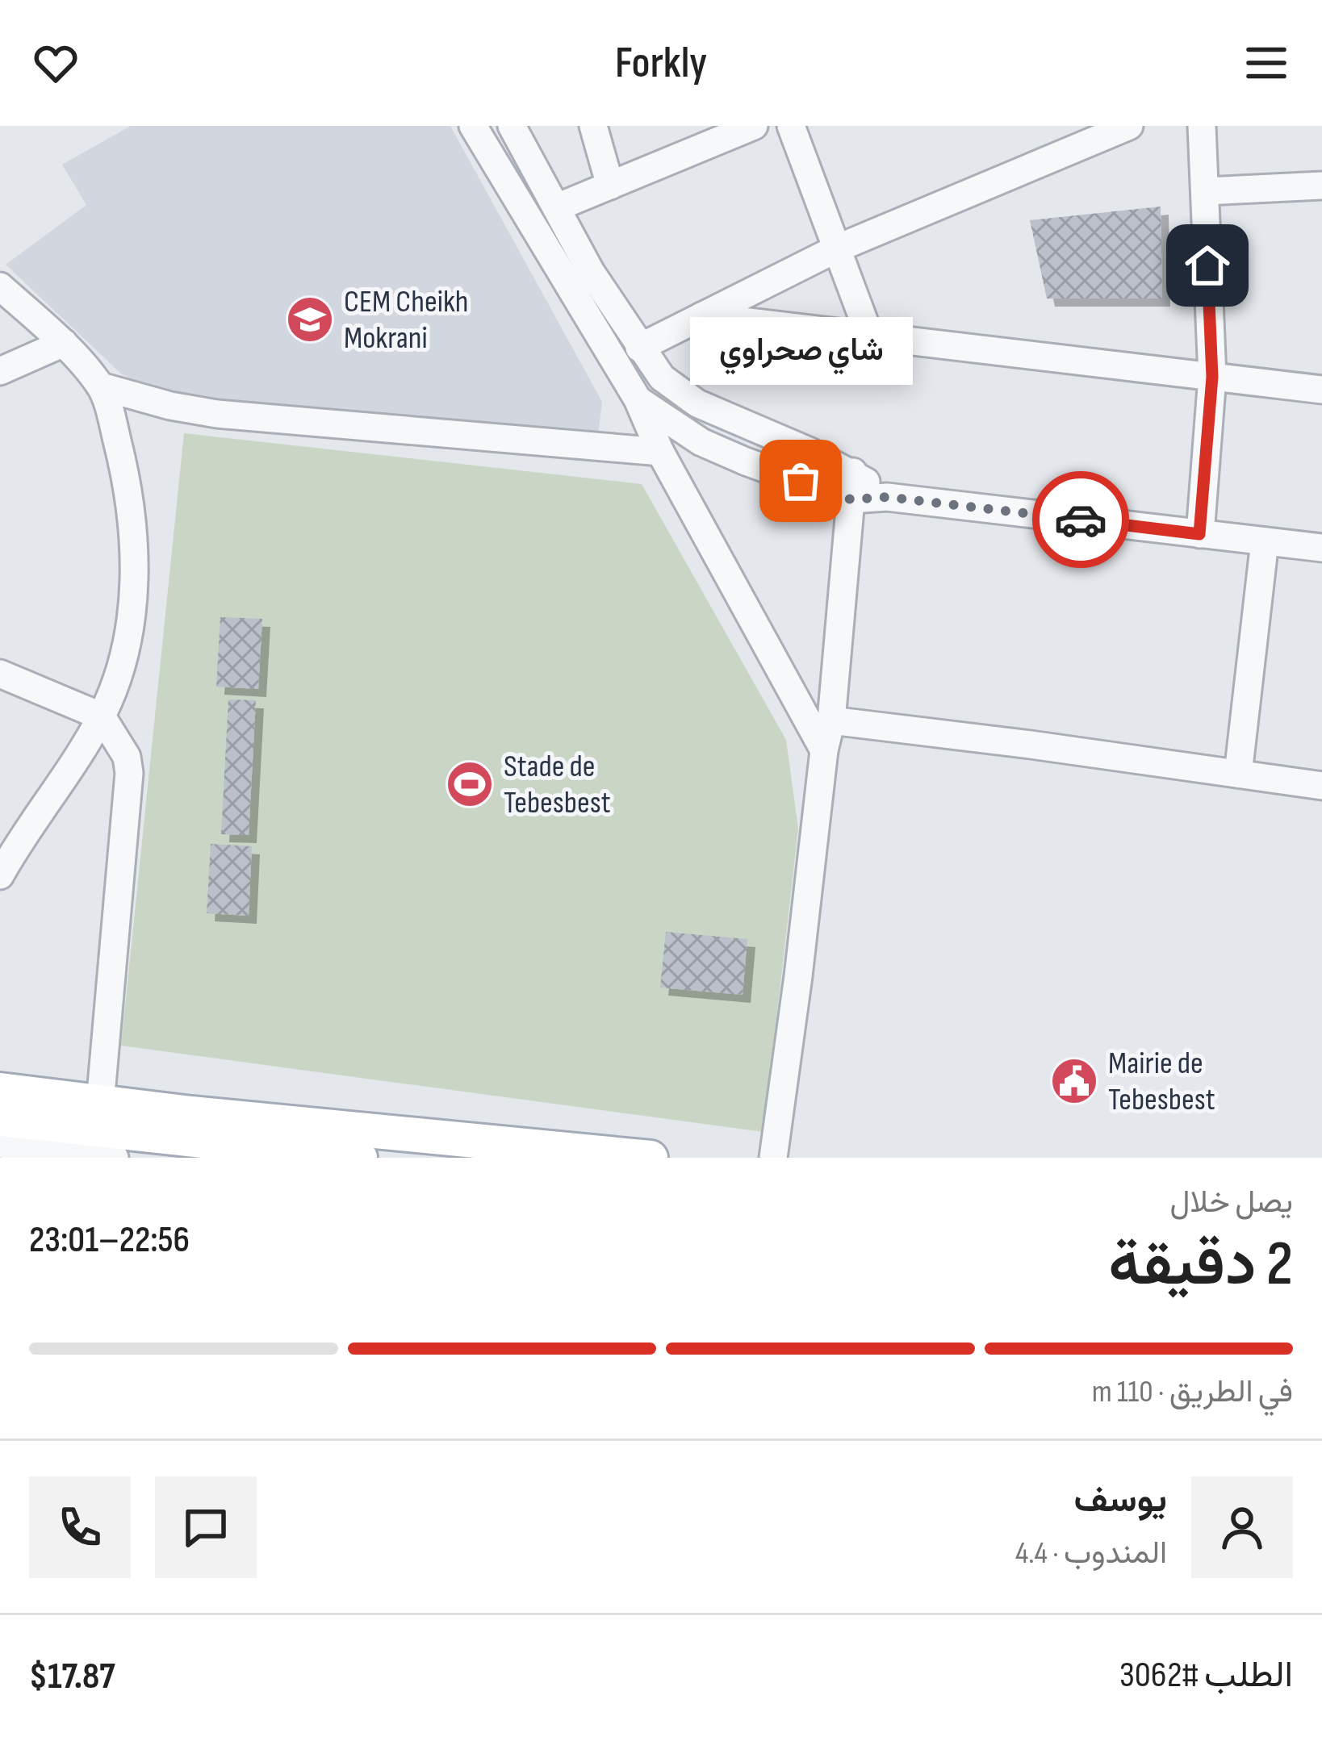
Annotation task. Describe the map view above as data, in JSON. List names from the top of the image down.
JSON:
{
  "places": {
    "school or university": ["CEM Cheikh Mokrani"],
    "other": ["شاي صحراوي"],
    "sports": ["Stade de Tebesbest"],
    "public building": ["Mairie de Tebesbest"]
  },
  "page": {
    "header": "Forkly",
    "bubble": "شاي صحراوي",
    "heading": ["2 دقيقة", "يصل خلال", "22:56–23:01"],
    "panel": [
      "يوسف",
      "المندوب · 4.4",
      "الطلب #3062",
      "$17.87"
    ],
    "bar": "في الطريق · 110 m"
  }
}
